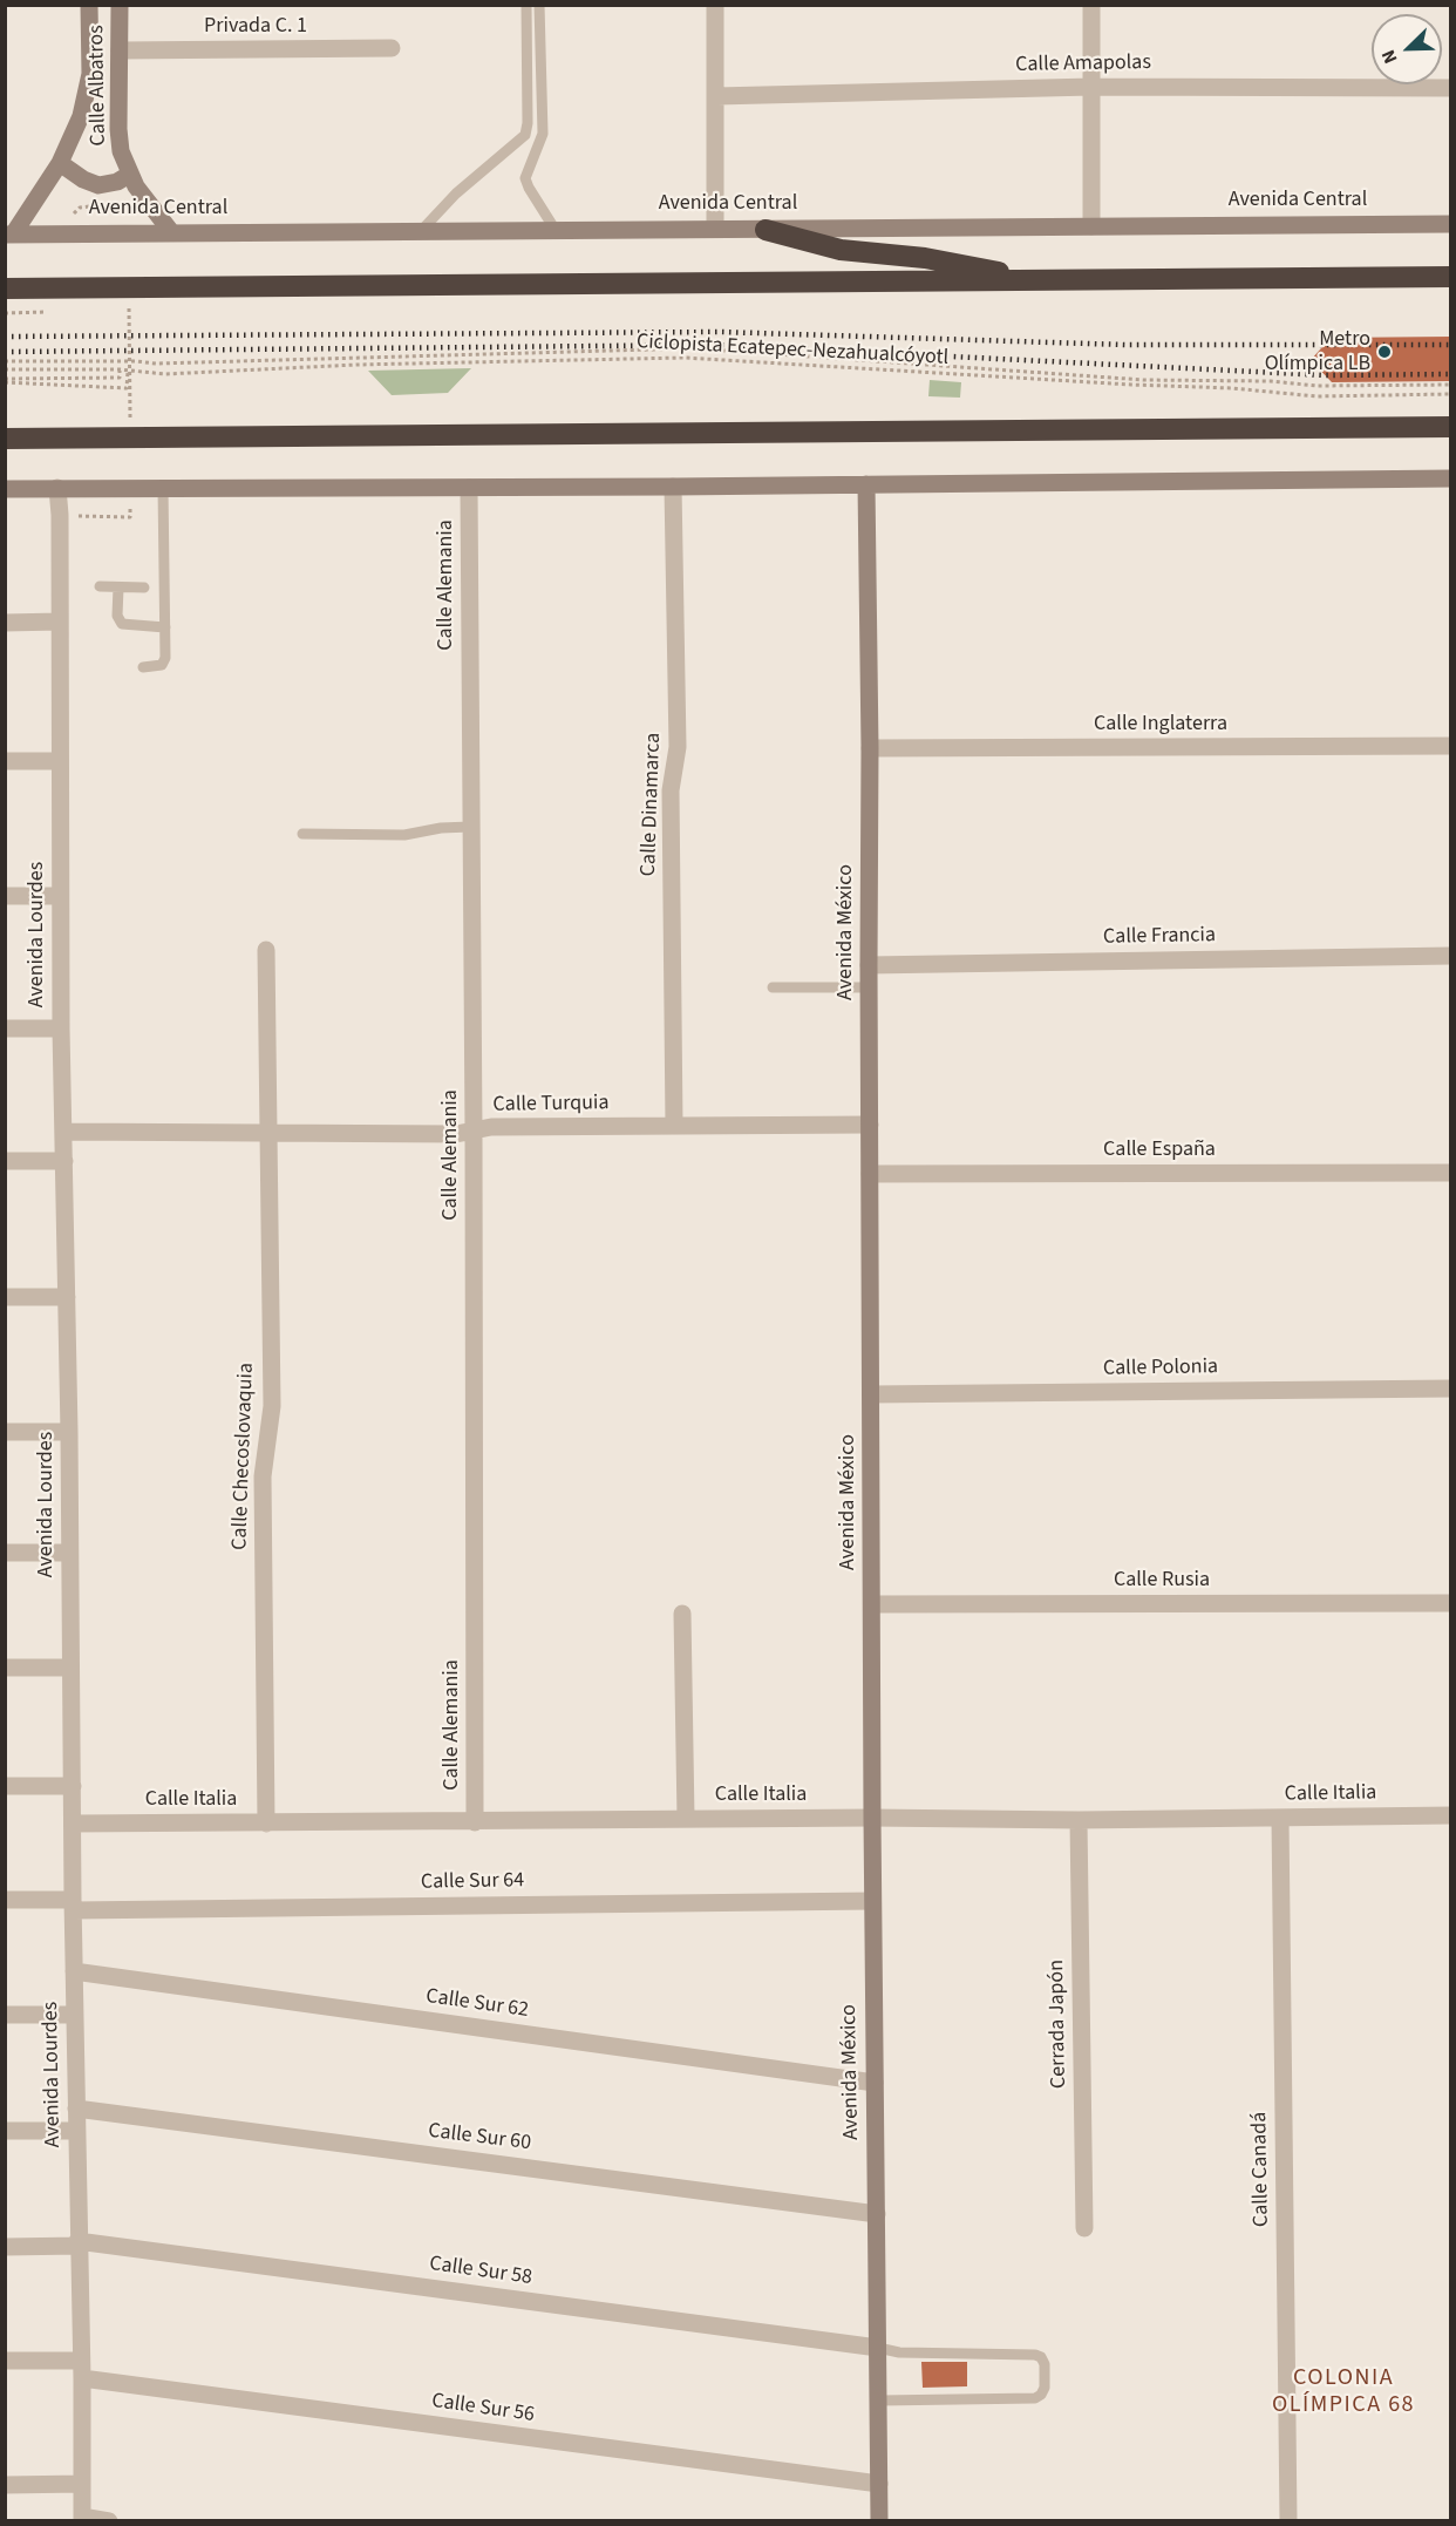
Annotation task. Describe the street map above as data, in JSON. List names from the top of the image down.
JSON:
{
  "streets": {
    "main road": ["Calle Albatros", "Avenida Central", "Avenida México"],
    "street": [
      "Privada C. 1",
      "Calle Amapolas",
      "Calle Alemania",
      "Calle Inglaterra",
      "Calle Dinamarca",
      "Avenida Lourdes",
      "Calle Francia",
      "Calle Turquia",
      "Calle España",
      "Calle Polonia",
      "Calle Checoslovaquia",
      "Calle Rusia",
      "Calle Italia",
      "Calle Sur 64",
      "Calle Sur 62",
      "Cerrada Japón",
      "Calle Sur 60",
      "Calle Canadá",
      "Calle Sur 58",
      "Calle Sur 56"
    ],
    "path": ["Ciclopista Ecatepec-Nezahualcóyotl"]
  },
  "crossings": [
    ["Privada C. 1", "Calle Albatros"],
    ["Calle Albatros", "Avenida Central"],
    ["Calle Alemania", "Calle Turquia"],
    ["Calle Alemania", "Calle Italia"],
    ["Calle Inglaterra", "Avenida México"],
    ["Calle Dinamarca", "Calle Turquia"],
    ["Avenida México", "Calle Francia"],
    ["Avenida México", "Calle Turquia"],
    ["Avenida México", "Calle España"],
    ["Avenida México", "Calle Polonia"],
    ["Avenida México", "Calle Rusia"],
    ["Avenida México", "Calle Italia"],
    ["Avenida México", "Calle Sur 64"],
    ["Avenida México", "Calle Sur 62"],
    ["Avenida México", "Calle Sur 60"],
    ["Avenida México", "Calle Sur 58"],
    ["Avenida México", "Calle Sur 56"],
    ["Avenida Lourdes", "Calle Turquia"],
    ["Avenida Lourdes", "Calle Italia"],
    ["Avenida Lourdes", "Calle Sur 64"],
    ["Avenida Lourdes", "Calle Sur 62"],
    ["Avenida Lourdes", "Calle Sur 60"],
    ["Avenida Lourdes", "Calle Sur 58"],
    ["Avenida Lourdes", "Calle Sur 56"],
    ["Calle Turquia", "Calle Checoslovaquia"],
    ["Calle Checoslovaquia", "Calle Italia"],
    ["Calle Italia", "Cerrada Japón"],
    ["Calle Italia", "Calle Canadá"]
  ],
  "districts": ["COLONIA OLÍMPICA 68"],
  "places": ["Metro Olímpica LB"],
  "north": "bottom left"
}
